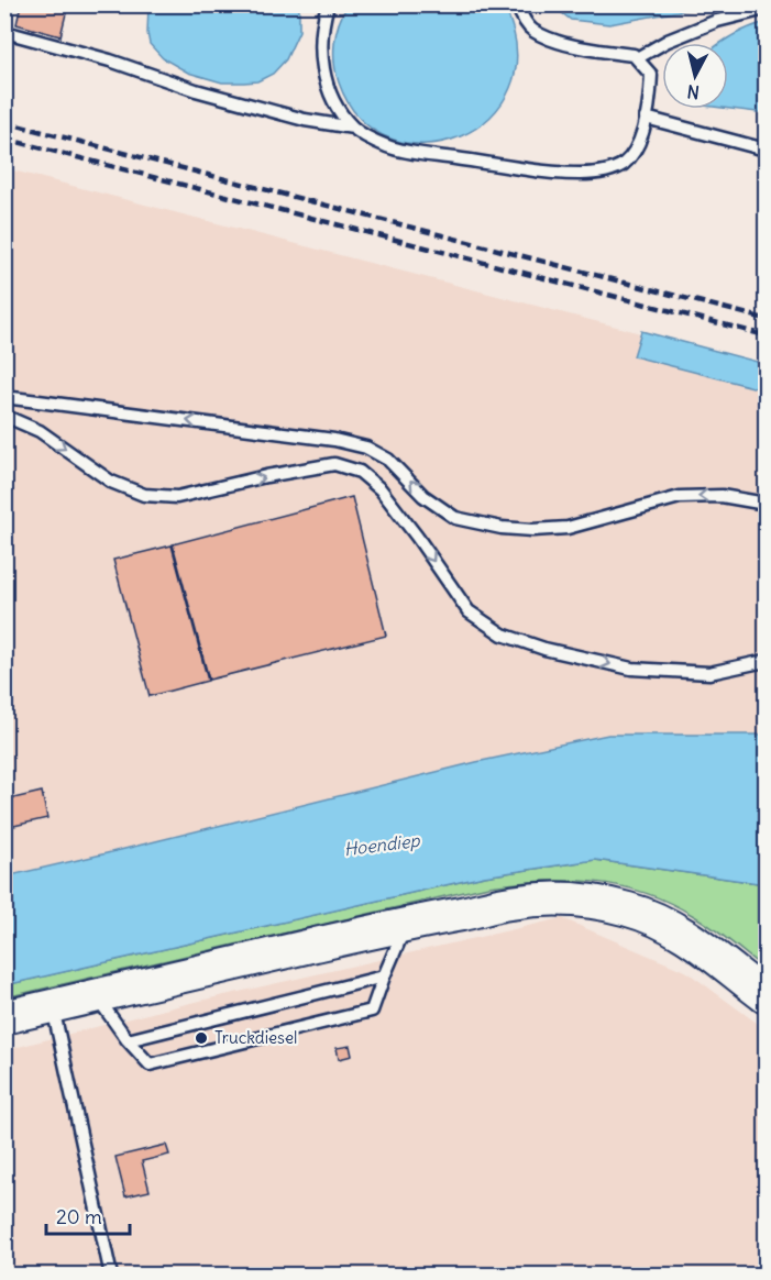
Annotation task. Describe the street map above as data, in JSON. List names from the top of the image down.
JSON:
{
  "water": ["Hoendiep"],
  "places": ["Truckdiesel"],
  "scale_bar": "20 m",
  "north": "bottom"
}
